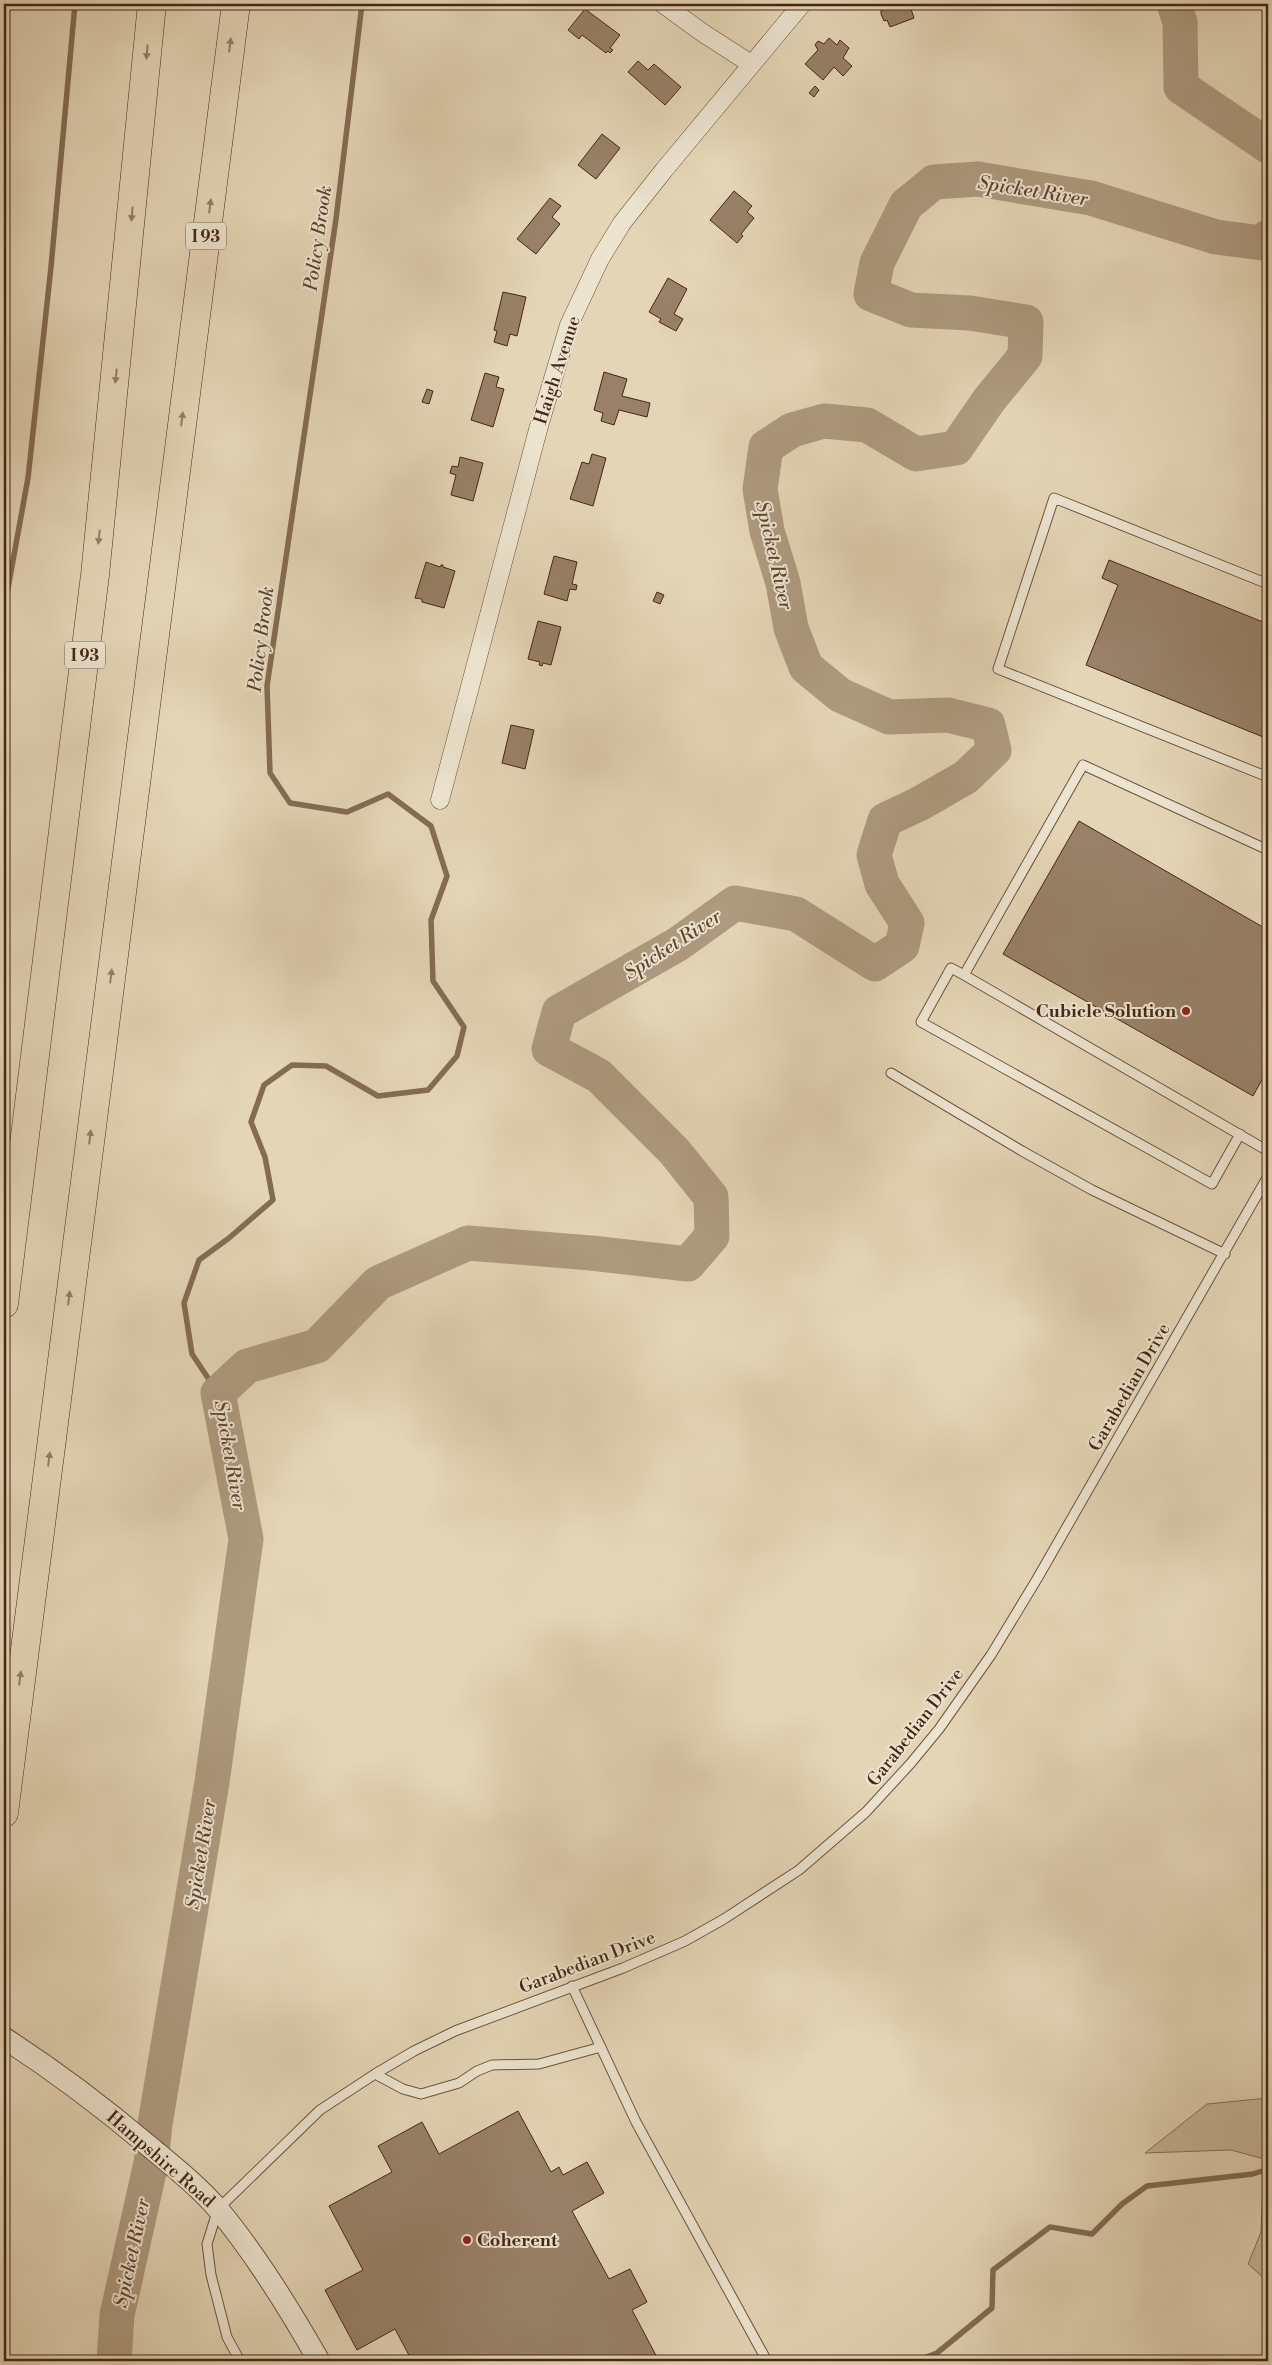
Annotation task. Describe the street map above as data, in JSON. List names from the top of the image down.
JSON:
{
  "streets": {
    "highway": ["I 93"],
    "street": ["Haigh Avenue", "Hampshire Road"],
    "lane": ["Garabedian Drive"]
  },
  "crossings": [
    ["Garabedian Drive", "Hampshire Road"]
  ],
  "water": ["Spicket River", "Policy Brook"],
  "places": ["Cubicle Solution", "Coherent"]
}
